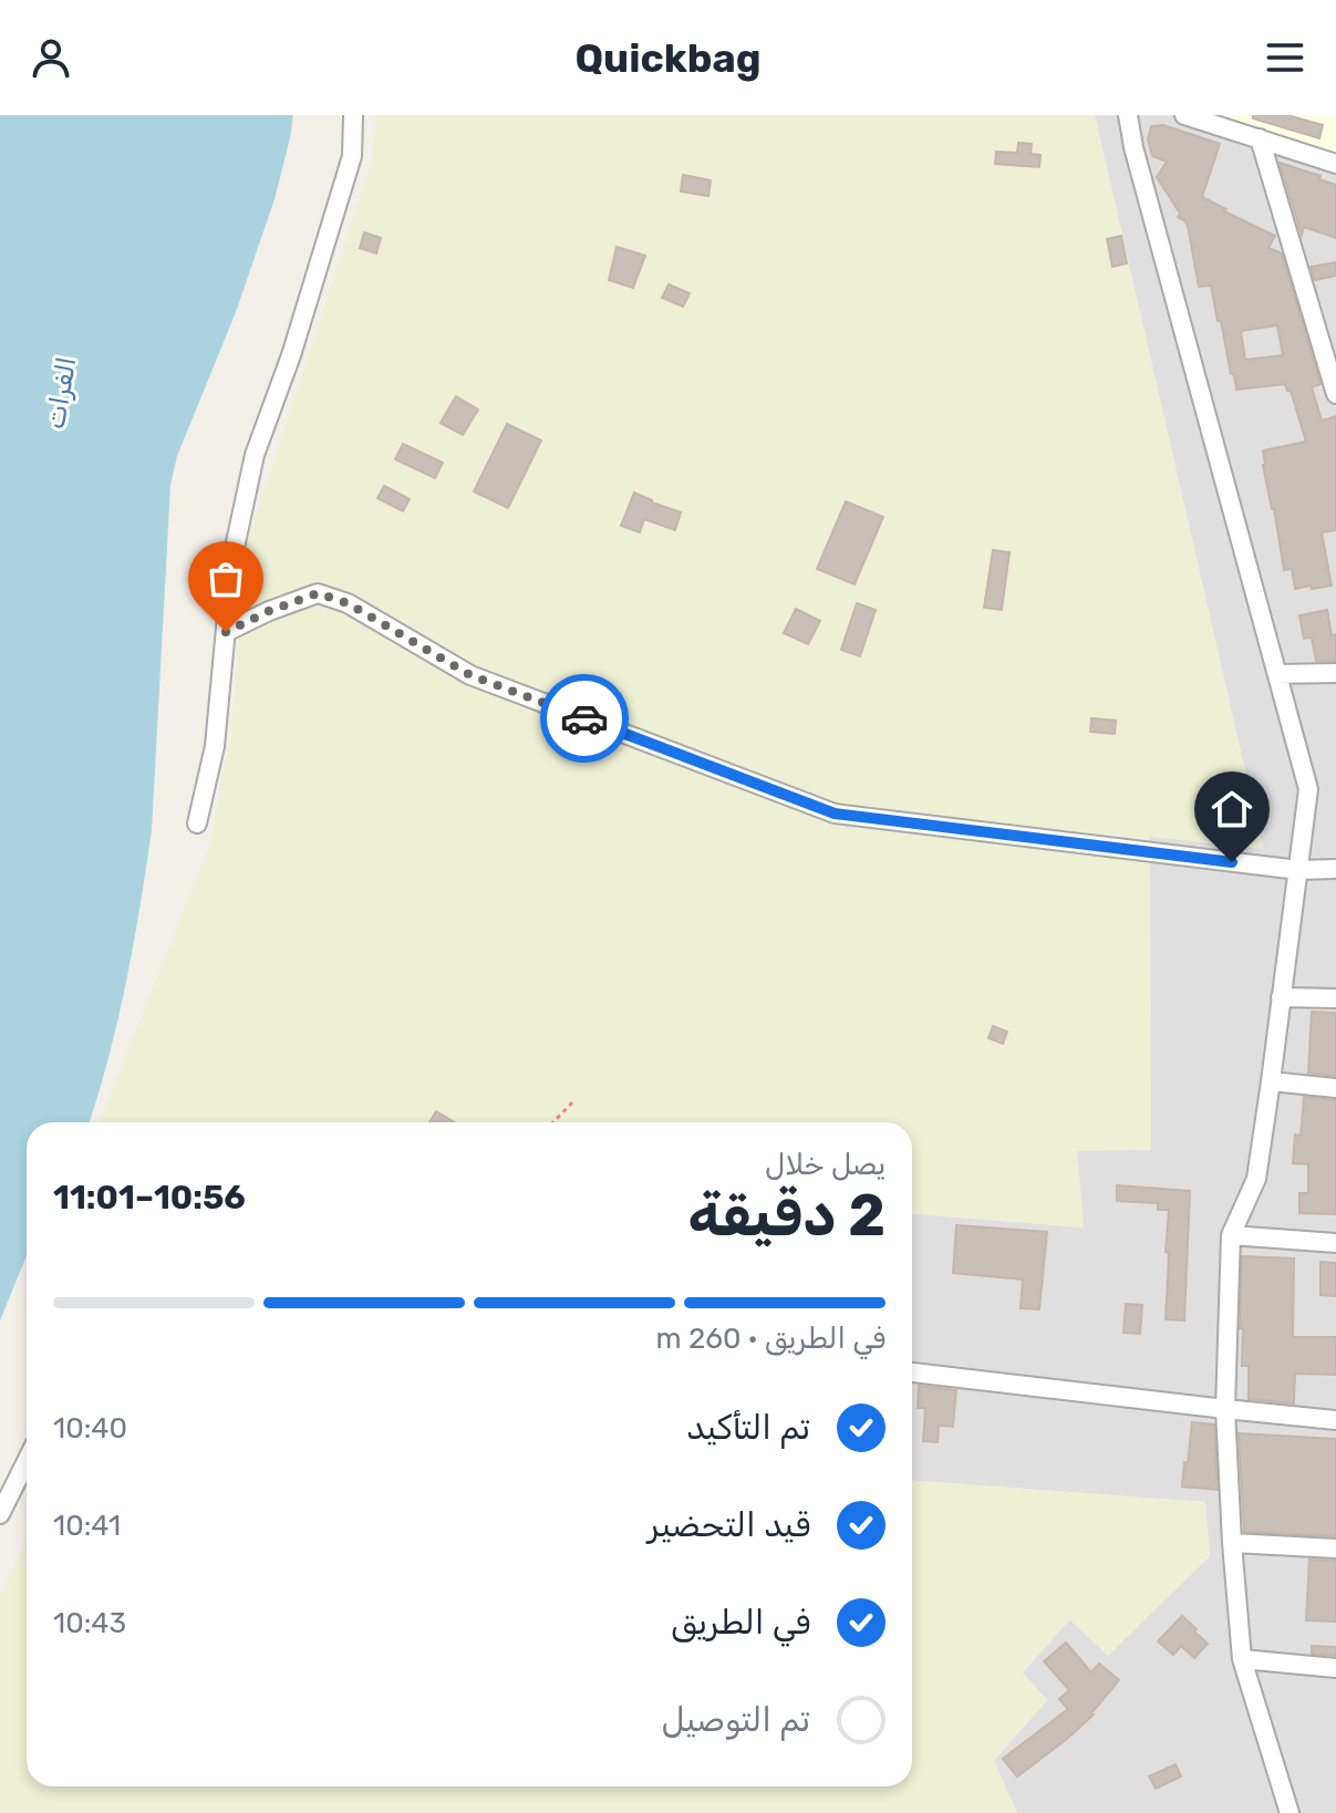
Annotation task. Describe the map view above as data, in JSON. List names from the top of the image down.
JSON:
{
  "water": ["الفرات"],
  "page": {
    "header": "Quickbag",
    "heading": ["2 دقيقة", "يصل خلال", "10:56–11:01"],
    "bar": "في الطريق · 260 m",
    "list": [
      ["تم التأكيد", "10:40"],
      ["قيد التحضير", "10:41"],
      ["في الطريق", "10:43"],
      "تم التوصيل"
    ]
  }
}
